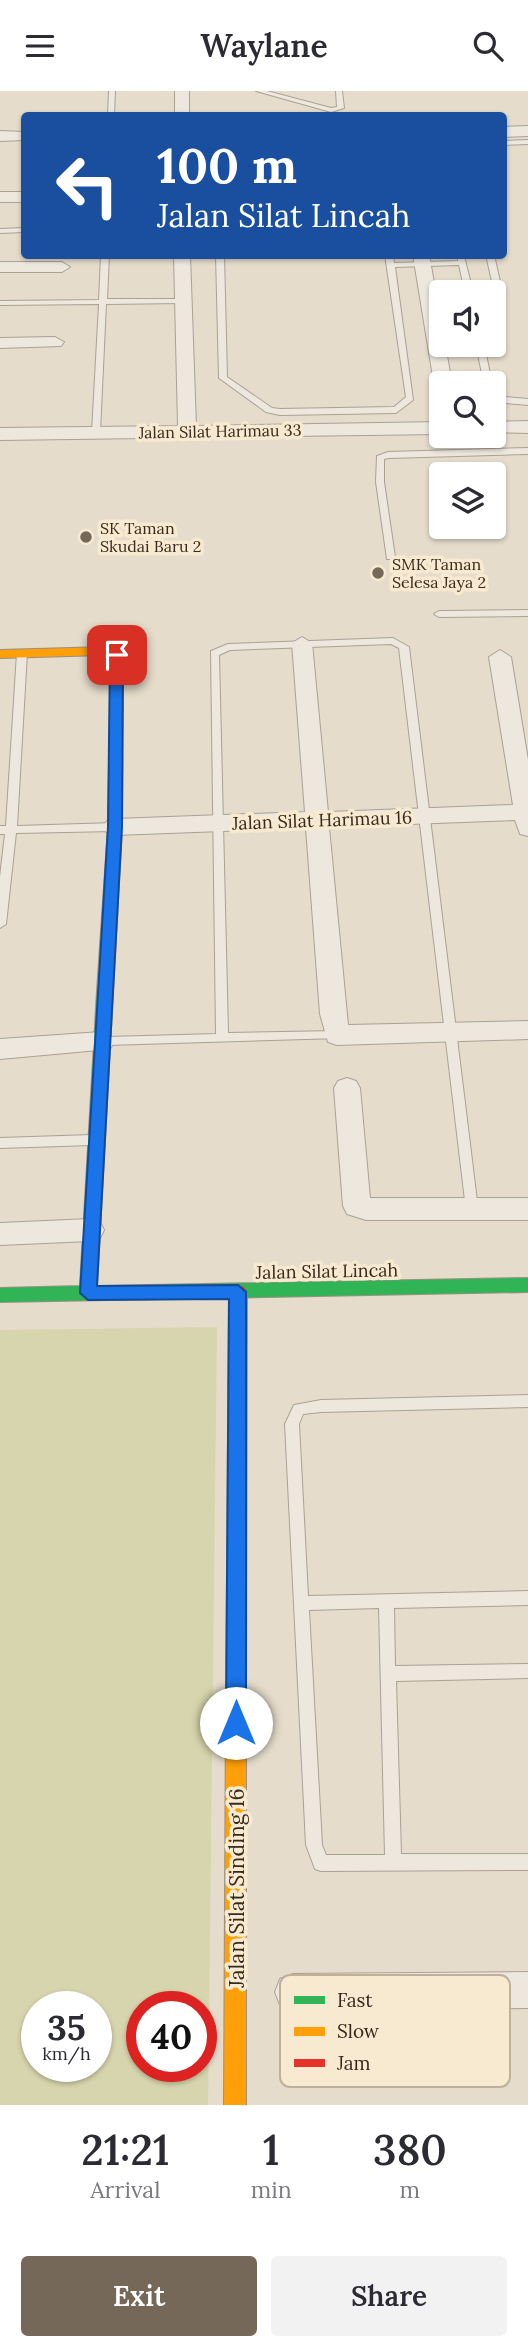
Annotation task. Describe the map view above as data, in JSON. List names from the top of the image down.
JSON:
{
  "streets": {
    "street": [
      "Jalan Silat Harimau 33",
      "Jalan Silat Harimau 16",
      "Jalan Silat Lincah",
      "Jalan Silat Sinding 16"
    ]
  },
  "crossings": [
    ["Jalan Silat Lincah", "Jalan Silat Sinding 16"]
  ],
  "places": ["SK Taman Skudai Baru 2", "SMK Taman Selesa Jaya 2"],
  "legend": ["Fast", "Slow", "Jam"],
  "page": {
    "header": "Waylane",
    "turn": ["100 m", "Jalan Silat Lincah"],
    "speed": "35 km/h",
    "limit": "40",
    "eta": [
      "21:21",
      "Arrival",
      "1",
      "min",
      "380",
      "m"
    ],
    "buttons": ["Exit", "Share"]
  }
}
